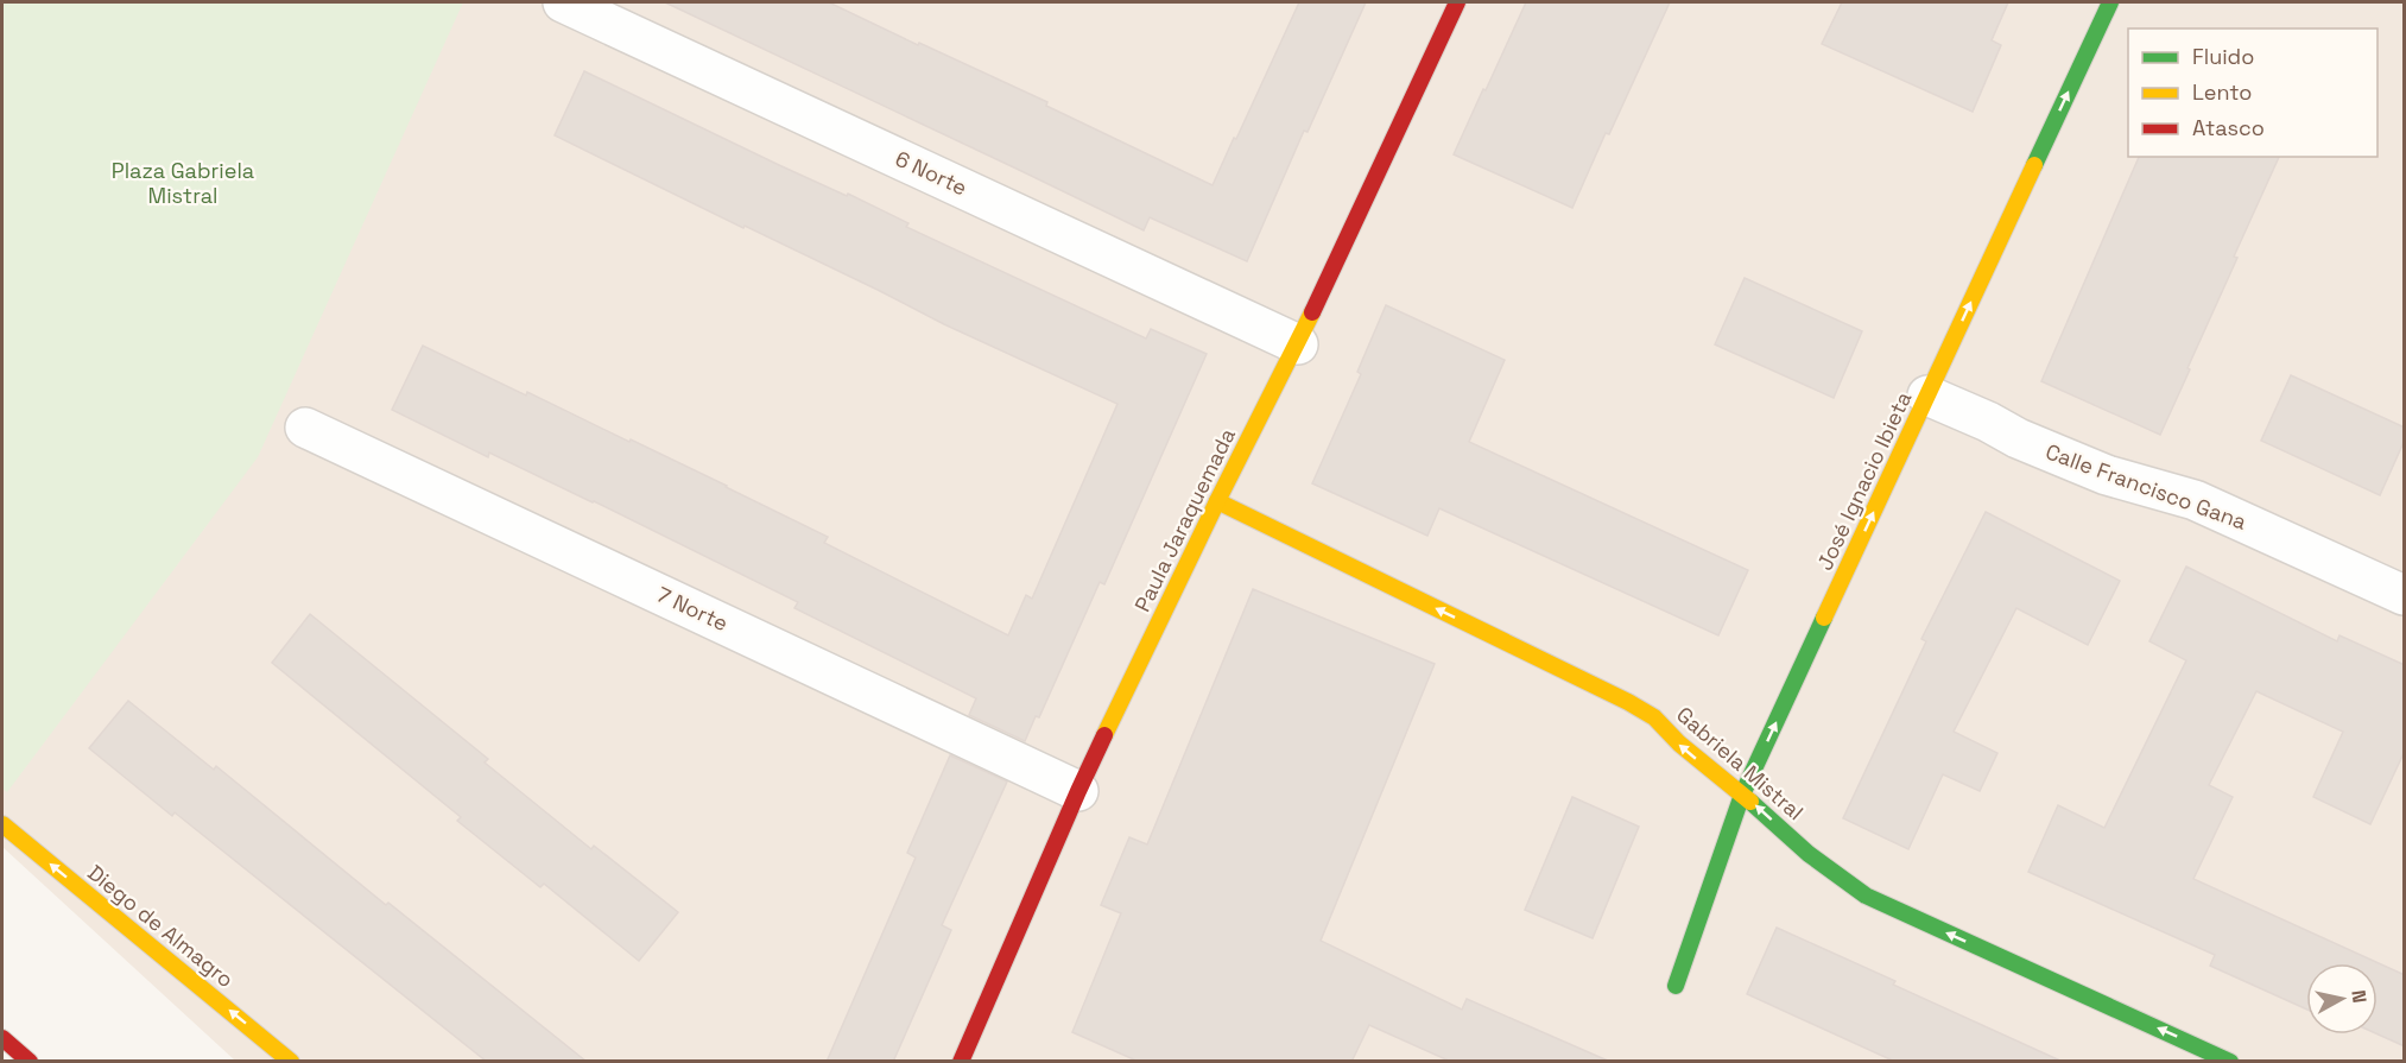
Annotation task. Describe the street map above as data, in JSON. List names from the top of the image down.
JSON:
{
  "streets": {
    "main road": [
      "José Ignacio Ibieta",
      "Paula Jaraquemada",
      "Gabriela Mistral",
      "Diego de Almagro"
    ],
    "street": ["6 Norte", "Calle Francisco Gana", "7 Norte"]
  },
  "crossings": [
    ["6 Norte", "Paula Jaraquemada"],
    ["José Ignacio Ibieta", "Calle Francisco Gana"],
    ["José Ignacio Ibieta", "Gabriela Mistral"],
    ["Paula Jaraquemada", "7 Norte"],
    ["Paula Jaraquemada", "Gabriela Mistral"]
  ],
  "one_way": ["José Ignacio Ibieta", "Gabriela Mistral", "Diego de Almagro"],
  "parks": ["Plaza Gabriela Mistral"],
  "legend": ["Fluido", "Lento", "Atasco"],
  "north": "right"
}
